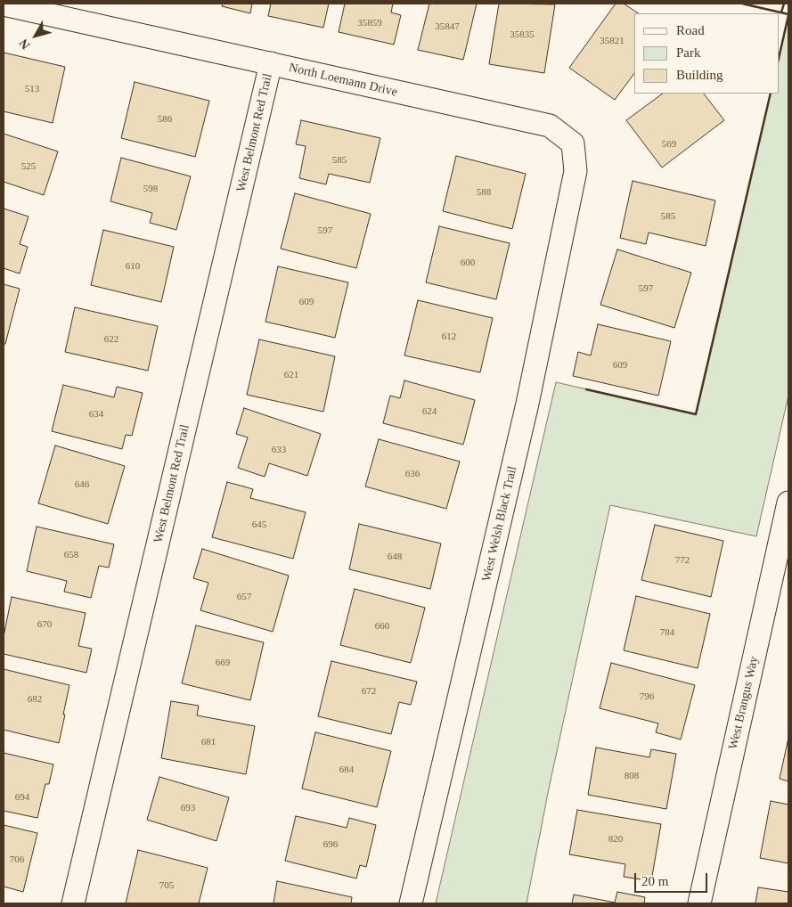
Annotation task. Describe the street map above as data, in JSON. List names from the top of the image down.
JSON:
{
  "streets": {
    "street": [
      "North Loemann Drive",
      "West Belmont Red Trail",
      "West Welsh Black Trail",
      "West Brangus Way"
    ]
  },
  "crossings": [
    ["North Loemann Drive", "West Belmont Red Trail"],
    ["North Loemann Drive", "West Welsh Black Trail"]
  ],
  "house_numbers": [
    "35859",
    "35847",
    "35835",
    "35821",
    "513",
    "586",
    "569",
    "585",
    "525",
    "598",
    "588",
    "585",
    "597",
    "600",
    "610",
    "597",
    "609",
    "612",
    "622",
    "609",
    "621",
    "624",
    "634",
    "633",
    "636",
    "646",
    "645",
    "658",
    "648",
    "772",
    "657",
    "670",
    "660",
    "784",
    "669",
    "672",
    "796",
    "682",
    "681",
    "684",
    "808",
    "694",
    "693",
    "820",
    "696",
    "706",
    "705"
  ],
  "legend": ["Road", "Park", "Building"],
  "scale_bar": "20 m",
  "north": "bottom left"
}
